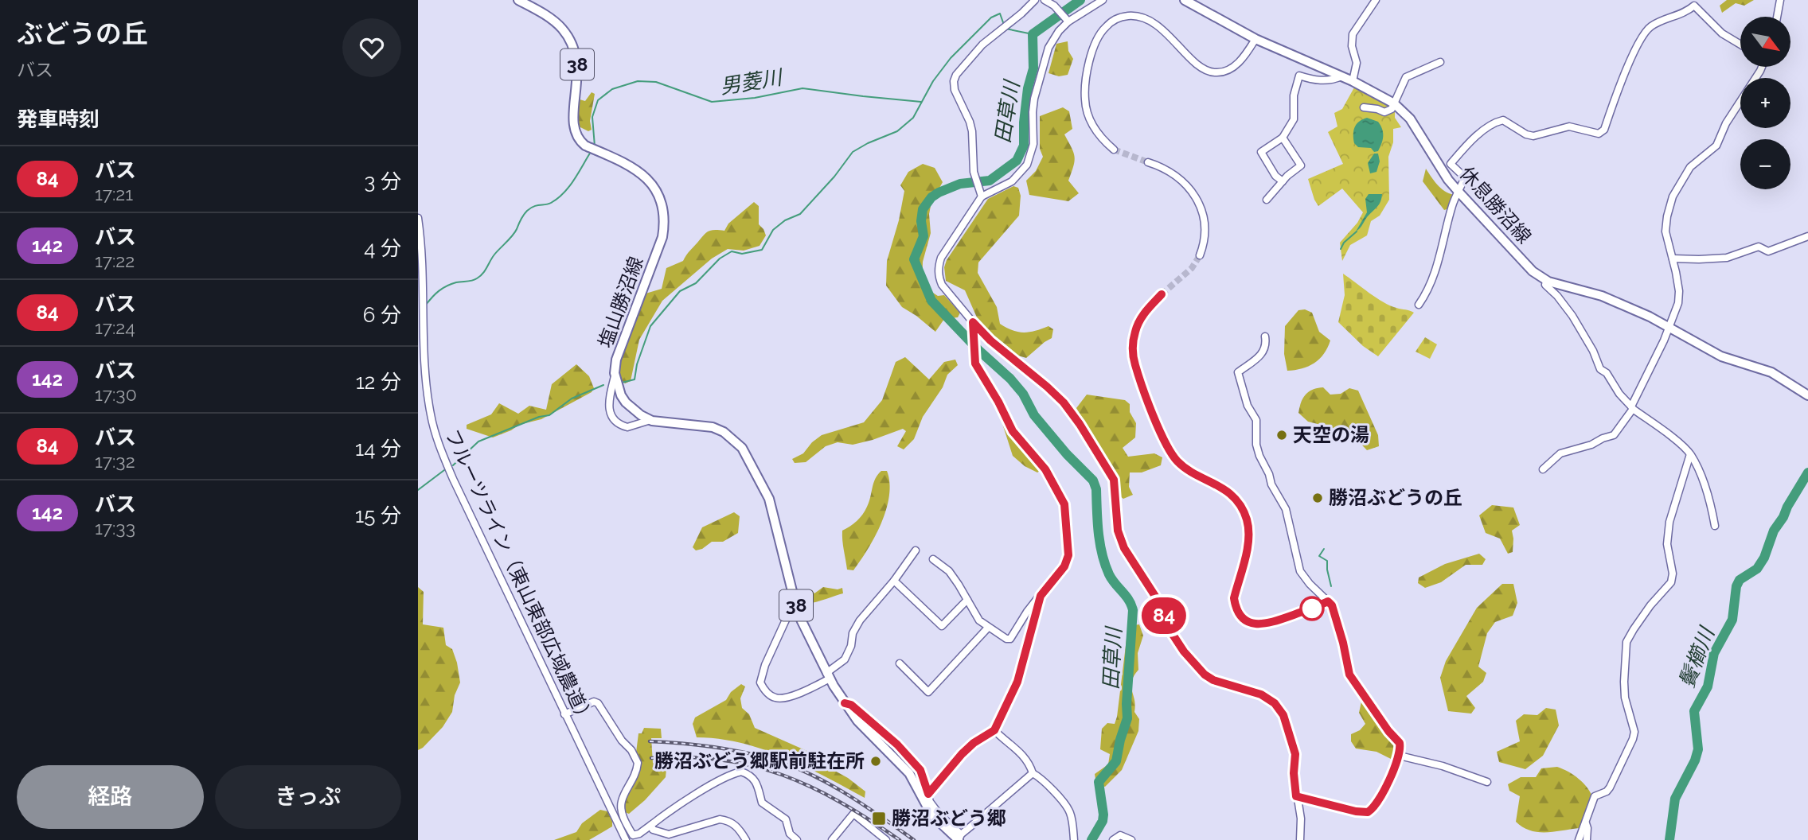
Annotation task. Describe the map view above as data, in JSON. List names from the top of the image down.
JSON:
{
  "streets": {
    "main road": ["38", "休息勝沼線", "塩山勝沼線"],
    "street": ["フルーツライン（東山東部広域農道）"]
  },
  "water": ["男菱川", "田草川", "鬢櫛川"],
  "places": {
    "other": ["天空の湯", "勝沼ぶどうの丘", "勝沼ぶどう郷駅前駐在所"],
    "transit": ["勝沼ぶどう郷"]
  },
  "lines": ["bus line 84"],
  "north": "bottom right",
  "page": {
    "heading": [
      ["ぶどうの丘", "バス"],
      "発車時刻"
    ],
    "on_map": "84",
    "map_buttons": ["+", "−"],
    "list": [
      {
        "mark": "84",
        "name": "バス",
        "note": "17:21",
        "value": "3 分"
      },
      {
        "mark": "142",
        "name": "バス",
        "note": "17:22",
        "value": "4 分"
      },
      {
        "mark": "84",
        "name": "バス",
        "note": "17:24",
        "value": "6 分"
      },
      {
        "mark": "142",
        "name": "バス",
        "note": "17:30",
        "value": "12 分"
      },
      {
        "mark": "84",
        "name": "バス",
        "note": "17:32",
        "value": "14 分"
      },
      {
        "mark": "142",
        "name": "バス",
        "note": "17:33",
        "value": "15 分"
      }
    ],
    "buttons": ["経路", "きっぷ"]
  }
}
